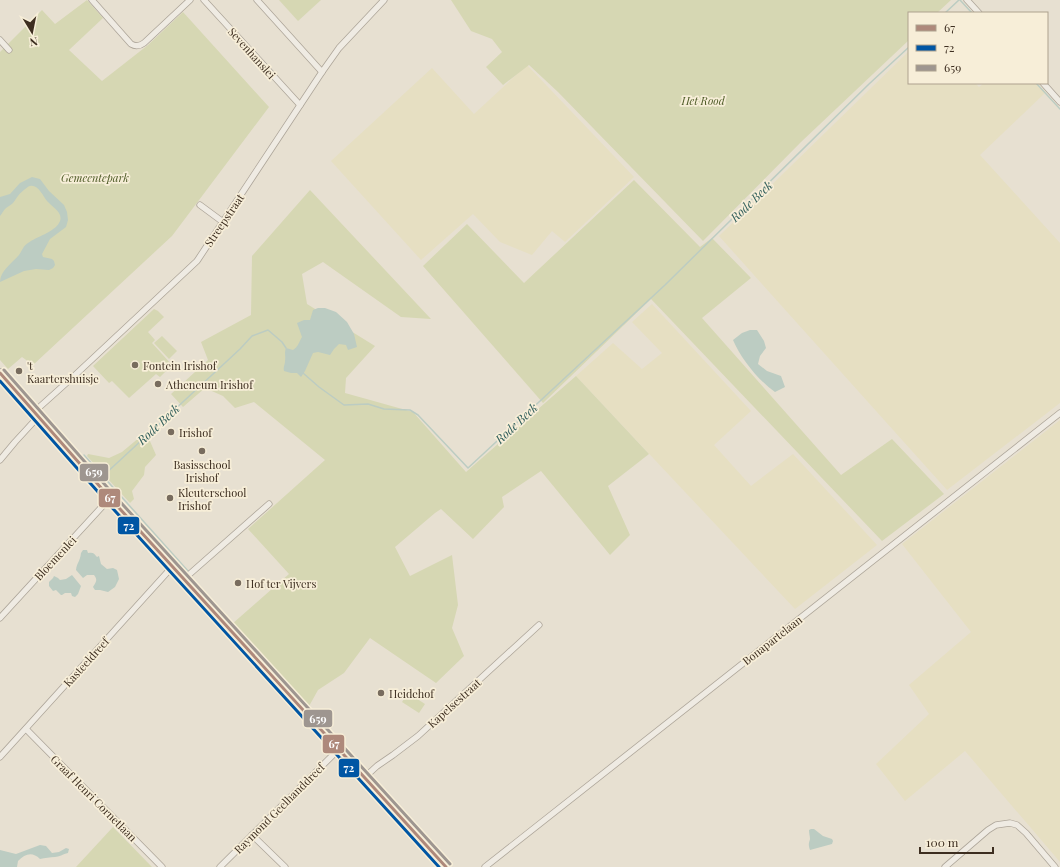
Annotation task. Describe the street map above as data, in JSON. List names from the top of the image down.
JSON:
{
  "streets": {
    "street": [
      "Sevenhanslei",
      "Streepstraat",
      "Bloemenlei",
      "Bonapartelaan",
      "Kasteeldreef",
      "Kapelsestraat",
      "Graaf Henri Cornetlaan",
      "Raymond Geelhanddreef"
    ]
  },
  "crossings": [
    ["Sevenhanslei", "Streepstraat"],
    ["Kasteeldreef", "Graaf Henri Cornetlaan"]
  ],
  "water": ["Rode Beek"],
  "parks": ["Het Rood", "Gemeentepark"],
  "places": [
    "Fontein Irishof",
    "'t Kaartershuisje",
    "Atheneum Irishof",
    "Irishof",
    "Basisschool Irishof",
    "Kleuterschool Irishof",
    "Hof ter Vijvers",
    "Heidehof"
  ],
  "lines": ["transit line 659", "transit line 67", "transit line 72"],
  "legend": ["67", "72", "659"],
  "scale_bar": "100 m",
  "north": "bottom"
}
